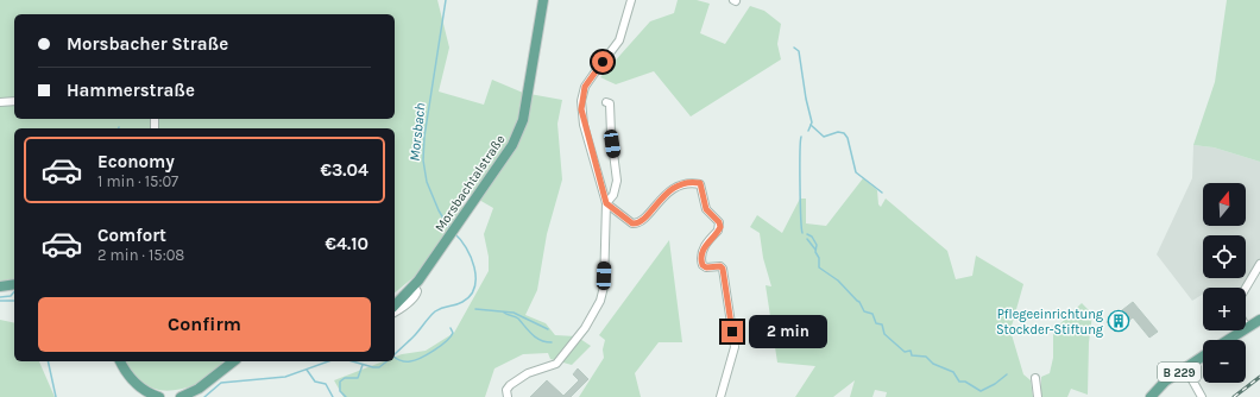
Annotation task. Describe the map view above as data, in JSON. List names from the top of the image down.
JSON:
{
  "streets": {
    "main road": ["Morsbachtalstraße", "B 229"]
  },
  "water": ["Morsbach"],
  "places": {
    "building": ["Pflegeeinrichtung Stockder-Stiftung"]
  },
  "north": "top",
  "page": {
    "banner": ["Morsbacher Straße", "Hammerstraße"],
    "list": [
      {
        "name": "Economy",
        "note": "1 min · 15:07",
        "value": "€3.04"
      },
      {
        "name": "Comfort",
        "note": "2 min · 15:08",
        "value": "€4.10"
      }
    ],
    "map_buttons": ["+", "−"],
    "buttons": "Confirm",
    "bubble": "2 min"
  }
}
